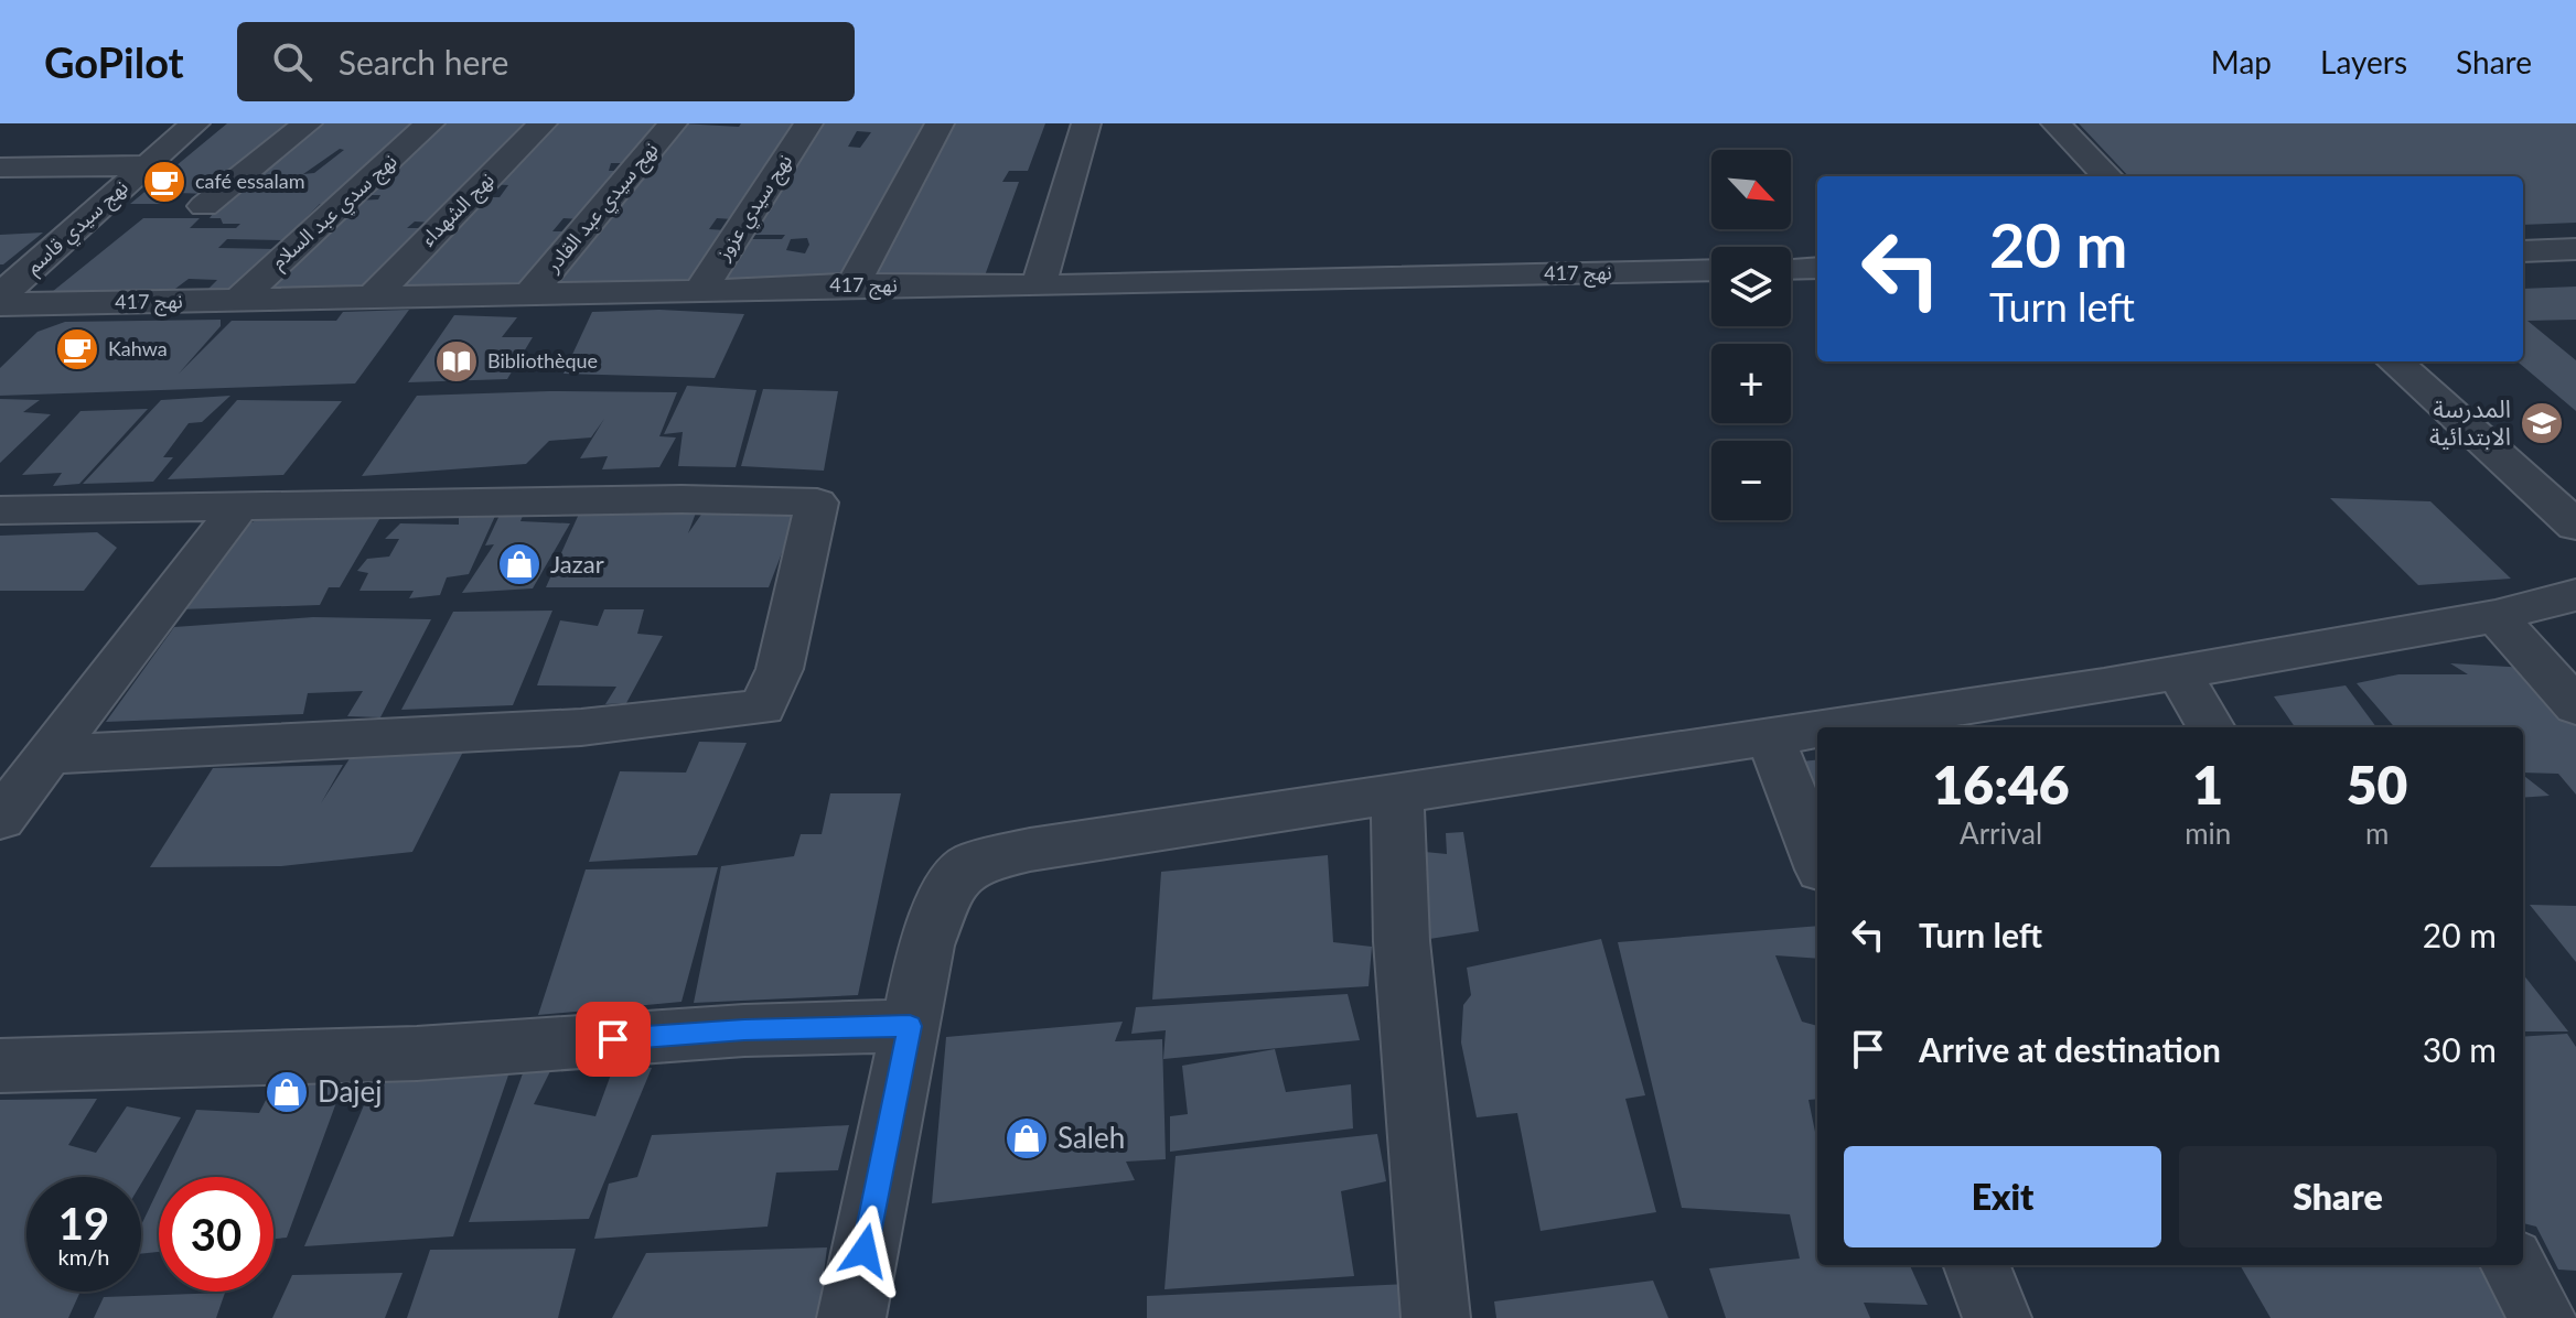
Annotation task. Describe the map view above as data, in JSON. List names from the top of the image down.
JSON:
{
  "streets": {
    "street": [
      "نهج سيدي عبد القادر",
      "نهج سيدي عزوز",
      "نهج الشهداء",
      "نهج سدي عبد السلام",
      "نهج سيدي قاسم",
      "نهج 417"
    ]
  },
  "crossings": [
    ["نهج سيدي عبد القادر", "نهج 417"],
    ["نهج سيدي عزوز", "نهج 417"],
    ["نهج الشهداء", "نهج 417"],
    ["نهج سدي عبد السلام", "نهج 417"],
    ["نهج سيدي قاسم", "نهج 417"]
  ],
  "places": {
    "cafe": ["café essalam", "Kahwa"],
    "library": ["Bibliothèque"],
    "school or university": ["المدرسة الابتدائية"],
    "shop": ["Jazar", "Dajej", "Saleh"]
  },
  "north": "bottom right",
  "page": {
    "header": "GoPilot",
    "search": "Search here",
    "nav": ["Map", "Layers", "Share"],
    "map_buttons": ["+", "−"],
    "turn": ["20 m", "Turn left"],
    "eta": [
      "16:46",
      "Arrival",
      "1",
      "min",
      "50",
      "m"
    ],
    "list": [
      {
        "name": "Turn left",
        "value": "20 m"
      },
      {
        "name": "Arrive at destination",
        "value": "30 m"
      }
    ],
    "buttons": ["Exit", "Share"],
    "speed": "19 km/h",
    "limit": "30"
  }
}
